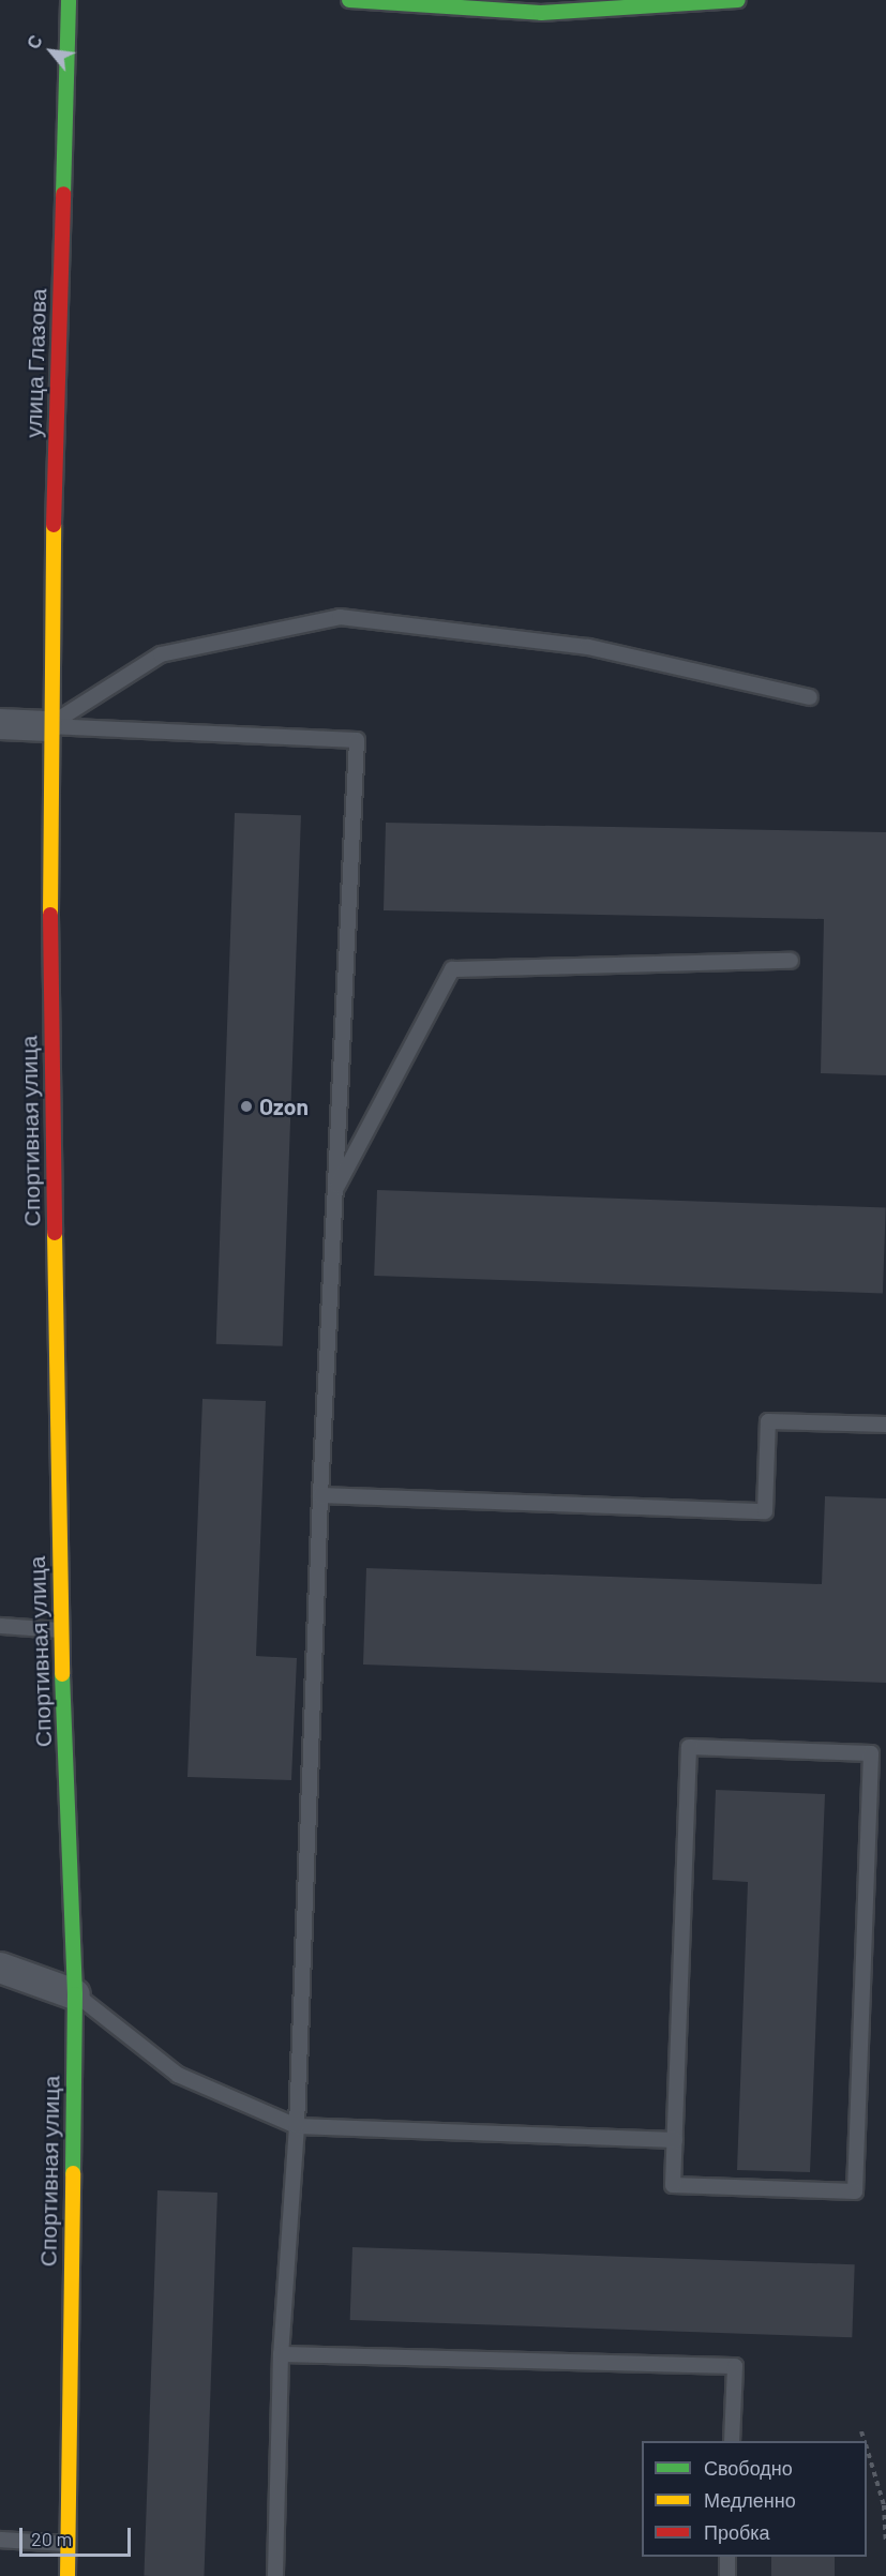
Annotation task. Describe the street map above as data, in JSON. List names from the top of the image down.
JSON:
{
  "streets": {
    "street": ["улица Глазова", "Спортивная улица"]
  },
  "crossings": [
    ["улица Глазова", "Спортивная улица"]
  ],
  "places": ["Ozon"],
  "legend": ["Свободно", "Медленно", "Пробка"],
  "scale_bar": "20 m",
  "north": "top left"
}
